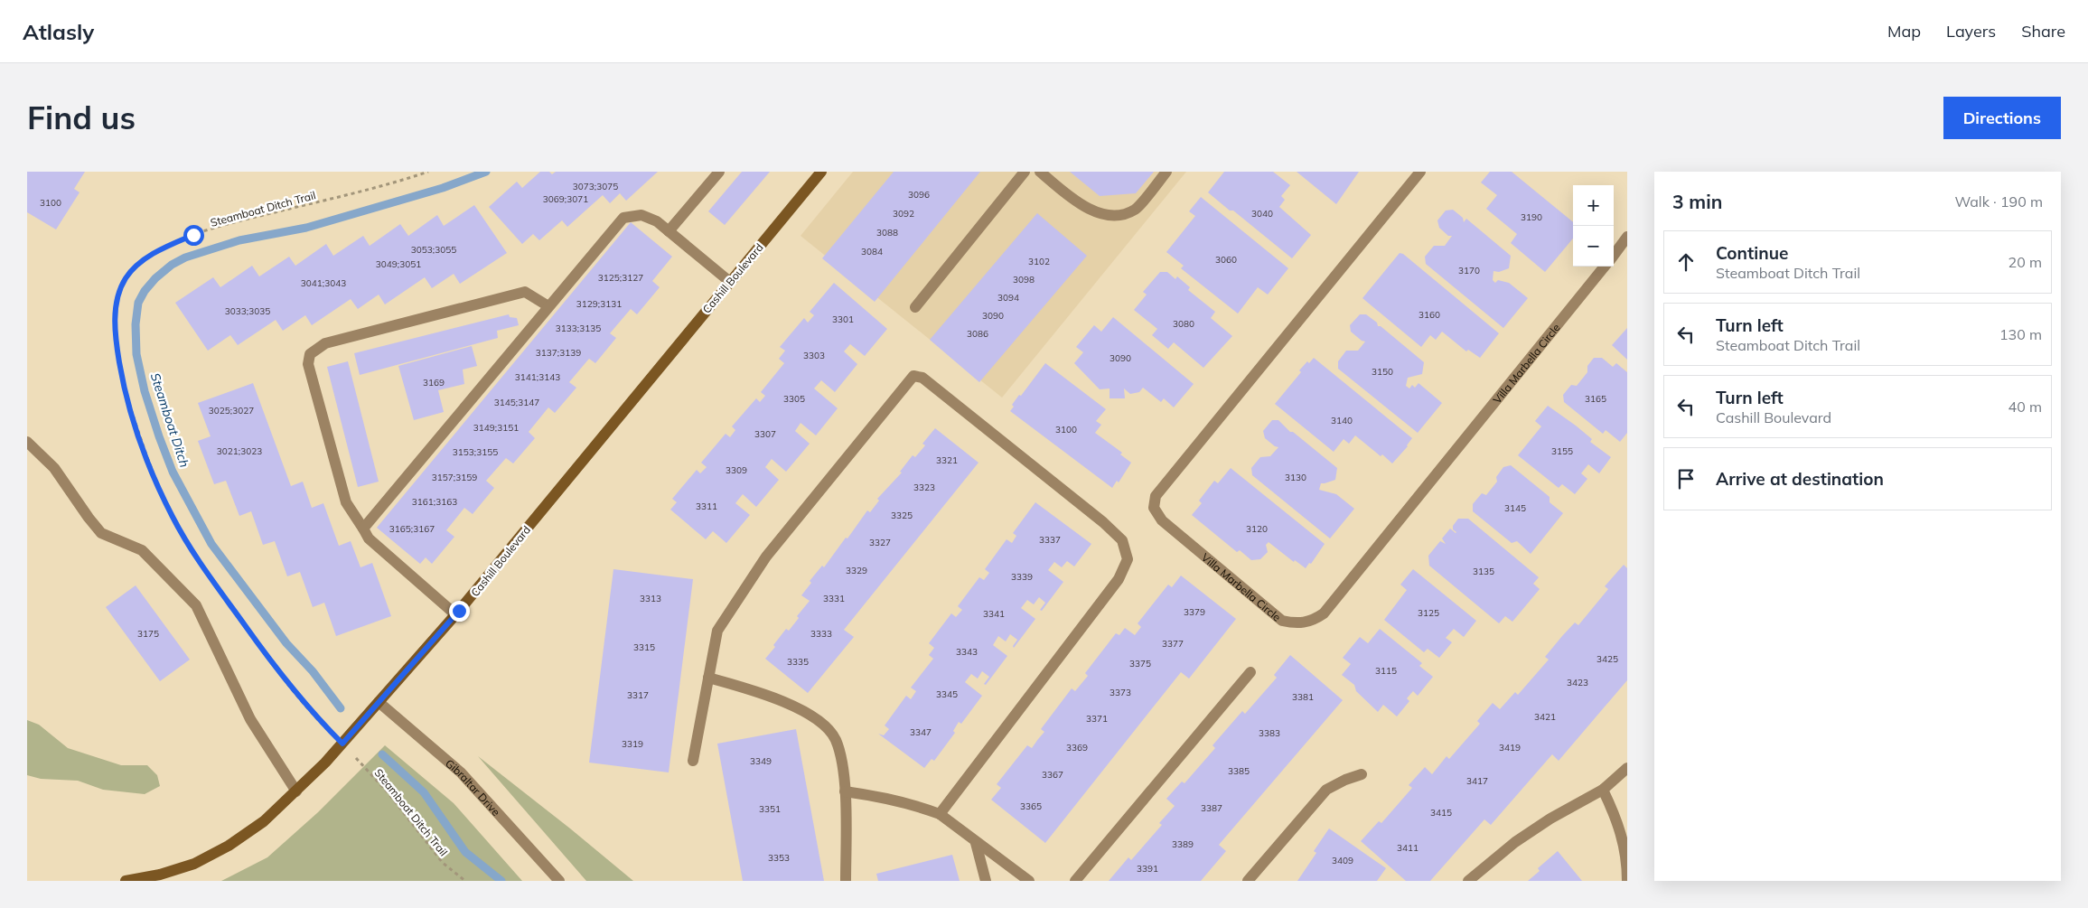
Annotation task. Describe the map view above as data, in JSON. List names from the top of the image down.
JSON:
{
  "streets": {
    "street": ["Cashill Boulevard", "Villa Marbella Circle", "Gibraltar Drive"],
    "path": ["Steamboat Ditch Trail"]
  },
  "crossings": [
    ["Steamboat Ditch Trail", "Cashill Boulevard"],
    ["Cashill Boulevard", "Gibraltar Drive"]
  ],
  "water": ["Steamboat Ditch"],
  "house_numbers": [
    "3073;3075",
    "3096",
    "3069;3071",
    "3100",
    "3092",
    "3040",
    "3190",
    "3088",
    "3053;3055",
    "3084",
    "3060",
    "3102",
    "3049;3051",
    "3170",
    "3125;3127",
    "3098",
    "3041;3043",
    "3094",
    "3129;3131",
    "3033;3035",
    "3160",
    "3090",
    "3301",
    "3080",
    "3133;3135",
    "3086",
    "3137;3139",
    "3303",
    "3090",
    "3150",
    "3141;3143",
    "3169",
    "3305",
    "3165",
    "3145;3147",
    "3025;3027",
    "3140",
    "3149;3151",
    "3100",
    "3307",
    "3021;3023",
    "3155",
    "3153;3155",
    "3321",
    "3309",
    "3157;3159",
    "3130",
    "3323",
    "3161;3163",
    "3311",
    "3145",
    "3325",
    "3165;3167",
    "3120",
    "3337",
    "3327",
    "3329",
    "3135",
    "3339",
    "3313",
    "3331",
    "3379",
    "3125",
    "3341",
    "3175",
    "3333",
    "3377",
    "3315",
    "3343",
    "3425",
    "3335",
    "3375",
    "3115",
    "3423",
    "3373",
    "3345",
    "3317",
    "3381",
    "3421",
    "3371",
    "3347",
    "3383",
    "3319",
    "3369",
    "3419",
    "3349",
    "3385",
    "3367",
    "3417",
    "3365",
    "3387",
    "3351",
    "3415",
    "3389",
    "3411",
    "3353",
    "3409",
    "3391"
  ],
  "page": {
    "header": "Atlasly",
    "nav": ["Map", "Layers", "Share"],
    "buttons": "Directions",
    "title": "Find us",
    "heading": ["3 min", "Walk · 190 m"],
    "map_buttons": ["+", "−"],
    "list": [
      ["Continue", "Steamboat Ditch Trail", "20 m"],
      ["Turn left", "Steamboat Ditch Trail", "130 m"],
      ["Turn left", "Cashill Boulevard", "40 m"],
      "Arrive at destination"
    ]
  }
}
